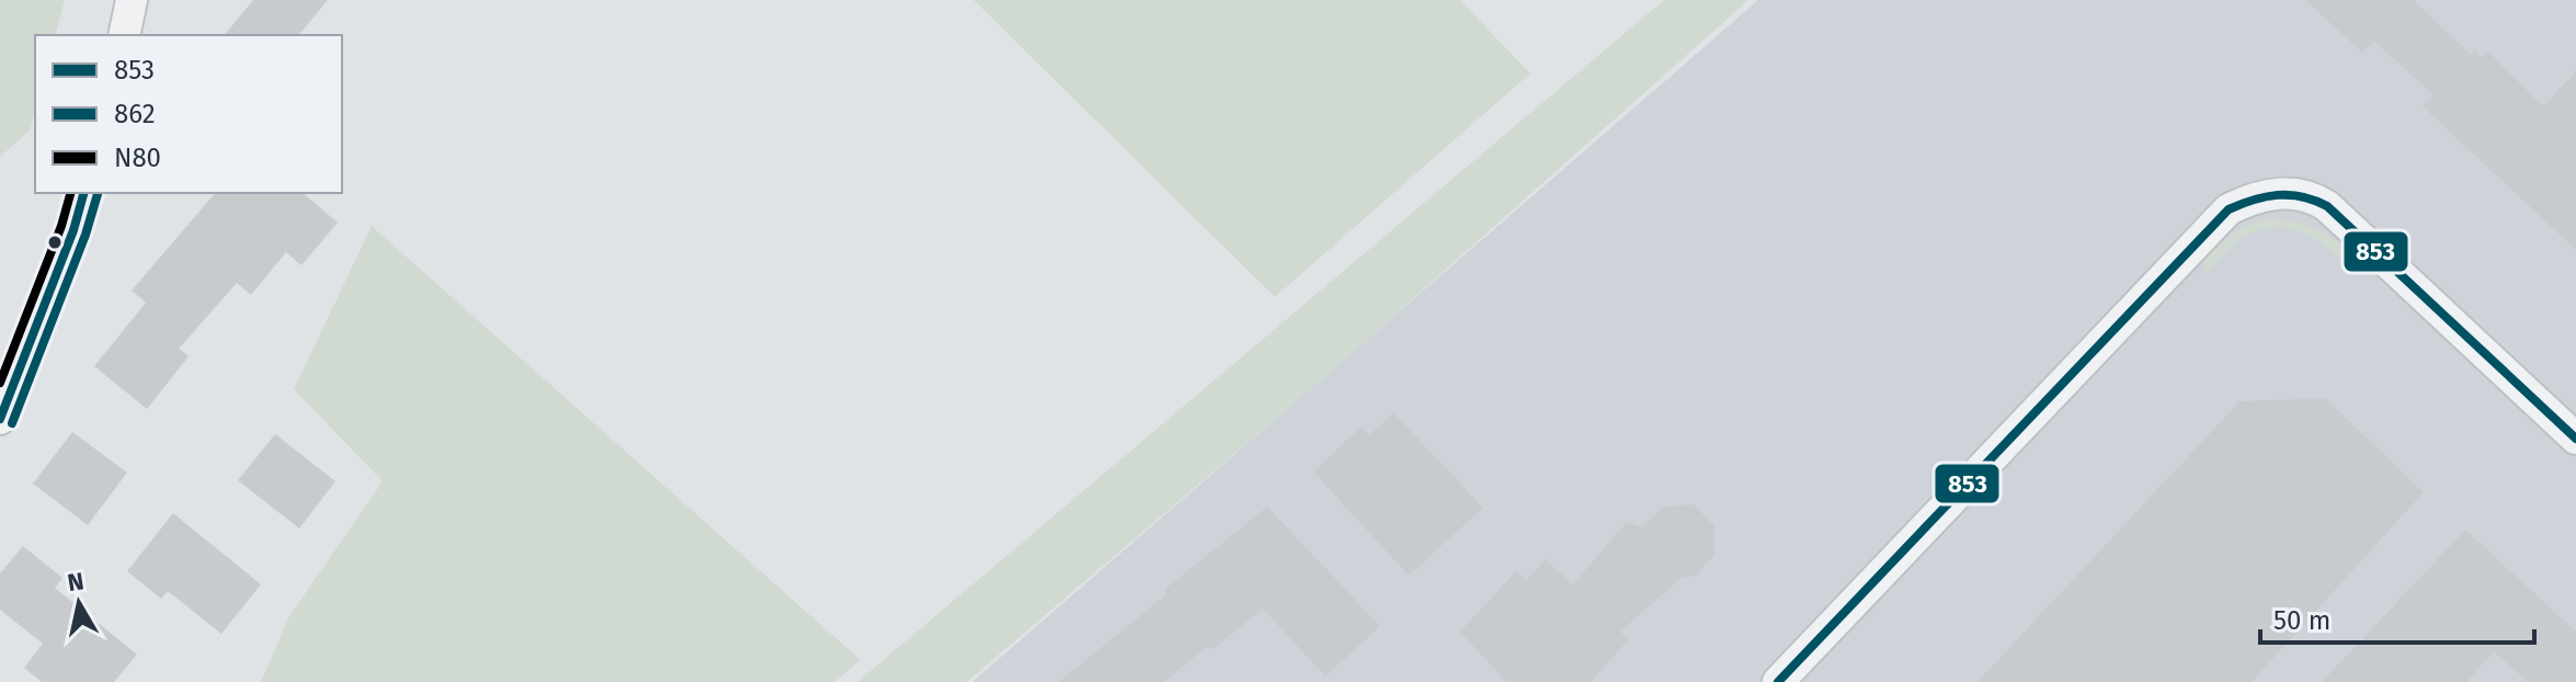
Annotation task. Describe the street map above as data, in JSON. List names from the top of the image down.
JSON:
{
  "lines": ["transit line 853", "transit line N80", "transit line 862"],
  "legend": ["853", "862", "N80"],
  "scale_bar": "50 m",
  "north": "top"
}
